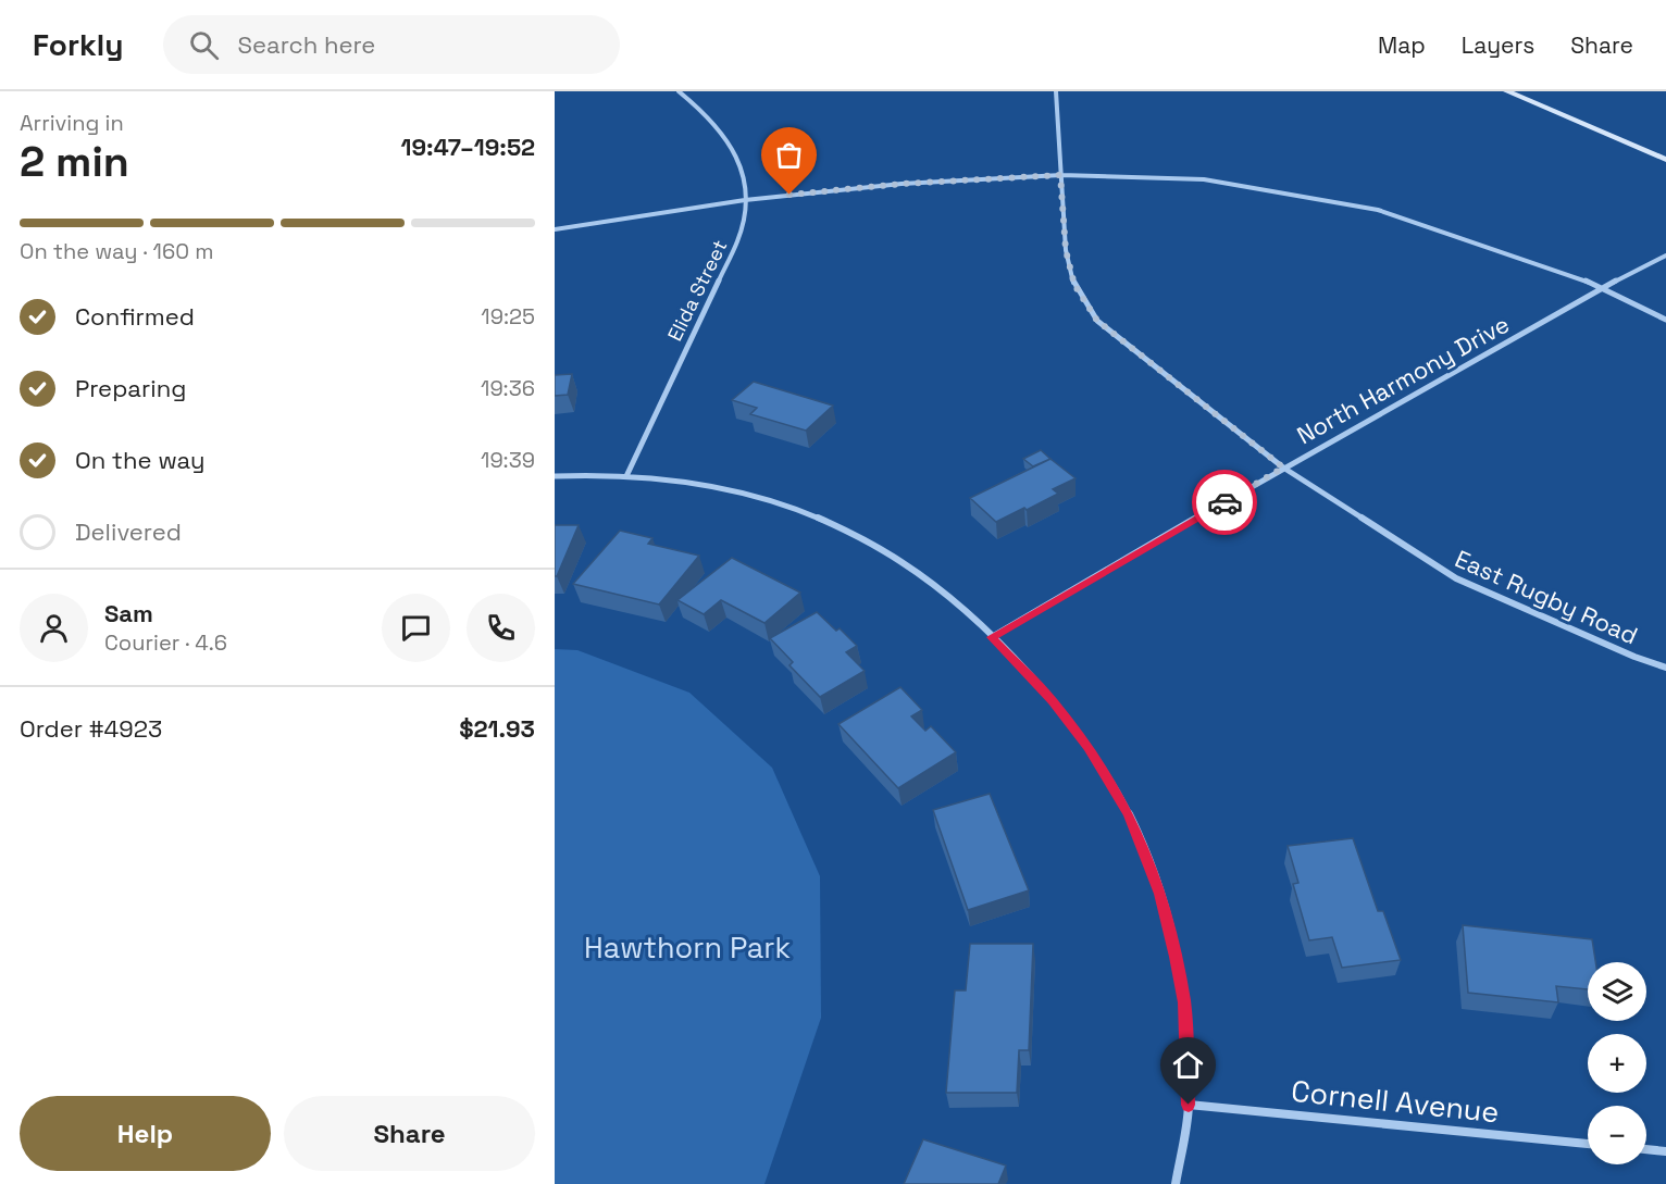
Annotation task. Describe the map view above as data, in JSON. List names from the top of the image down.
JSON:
{
  "streets": {
    "street": [
      "Elida Street",
      "North Harmony Drive",
      "East Rugby Road",
      "Cornell Avenue"
    ]
  },
  "crossings": [
    ["North Harmony Drive", "East Rugby Road"]
  ],
  "parks": ["Hawthorn Park"],
  "page": {
    "header": "Forkly",
    "search": "Search here",
    "nav": ["Map", "Layers", "Share"],
    "heading": ["2 min", "Arriving in", "19:47–19:52"],
    "panel": [
      "Sam",
      "Courier · 4.6",
      "Order #4923",
      "$21.93"
    ],
    "bar": "On the way · 160 m",
    "list": [
      ["Confirmed", "19:25"],
      ["Preparing", "19:36"],
      ["On the way", "19:39"],
      "Delivered"
    ],
    "map_buttons": ["+", "−"],
    "buttons": ["Help", "Share"]
  }
}
